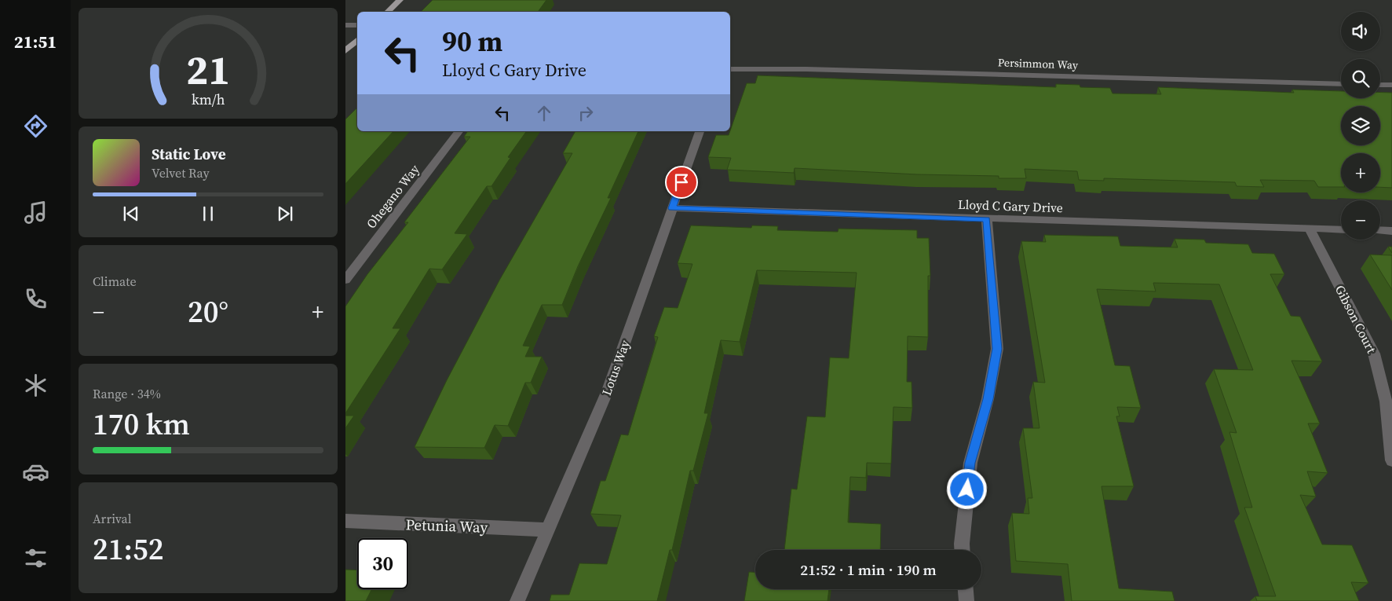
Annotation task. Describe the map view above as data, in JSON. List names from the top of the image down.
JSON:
{
  "streets": {
    "street": [
      "Persimmon Way",
      "Ohegano Way",
      "Lloyd C Gary Drive",
      "Gibson Court",
      "Lotus Way",
      "Petunia Way"
    ]
  },
  "crossings": [
    ["Lloyd C Gary Drive", "Gibson Court"],
    ["Lloyd C Gary Drive", "Lotus Way"],
    ["Lotus Way", "Petunia Way"]
  ],
  "page": {
    "tabs": "21:51",
    "map_buttons": ["+", "−"],
    "turn": ["90 m", "Lloyd C Gary Drive"],
    "song": ["Static Love", "Velvet Ray"],
    "tile": [
      "Climate",
      ["Range · 34%", "170 km"],
      ["Arrival", "21:52"]
    ],
    "heat": ["−", "20°", "+"],
    "limit": "30",
    "trip": "21:52 · 1 min · 190 m",
    "gauge": ["21", "km/h"]
  }
}
